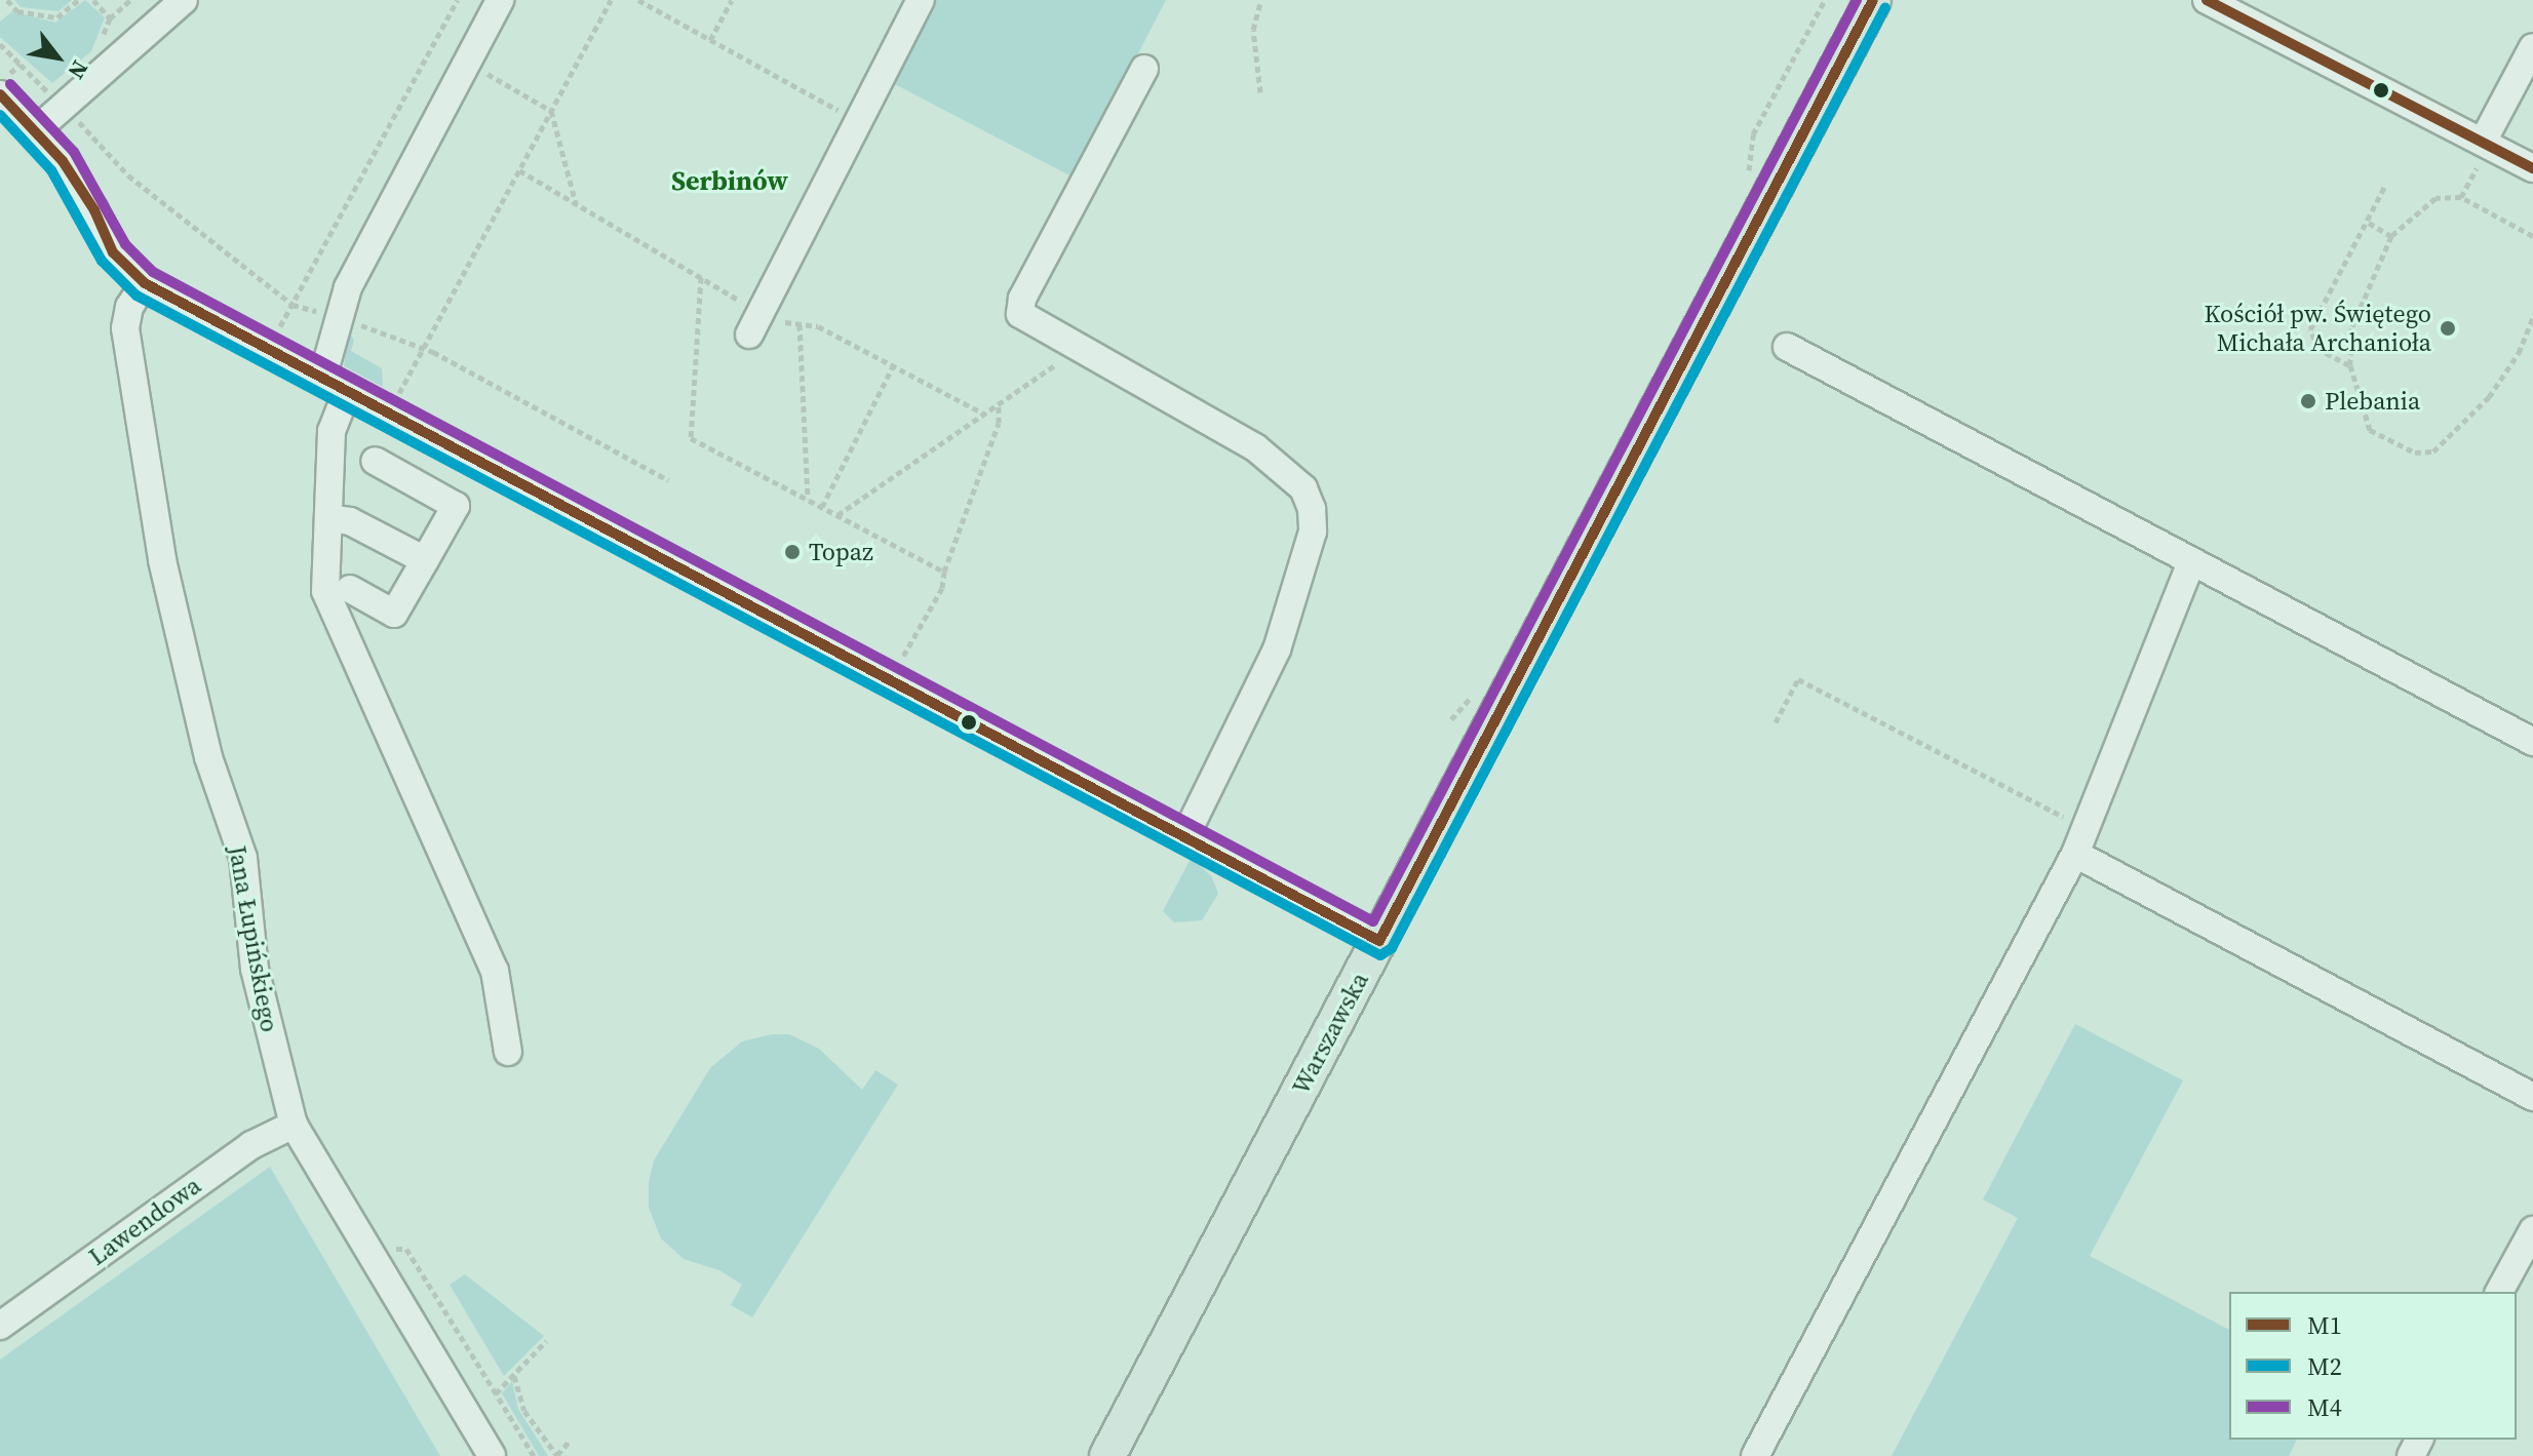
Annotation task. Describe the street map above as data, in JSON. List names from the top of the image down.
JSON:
{
  "streets": {
    "main road": ["Warszawska"],
    "street": ["Jana Łupińskiego", "Lawendowa"]
  },
  "crossings": [
    ["Jana Łupińskiego", "Lawendowa"]
  ],
  "districts": ["Serbinów"],
  "places": ["Kościół pw. Świętego Michała Archanioła", "Plebania", "Topaz"],
  "lines": ["transit line M1", "transit line M4", "transit line M2"],
  "legend": ["M1", "M2", "M4"],
  "north": "bottom right"
}
